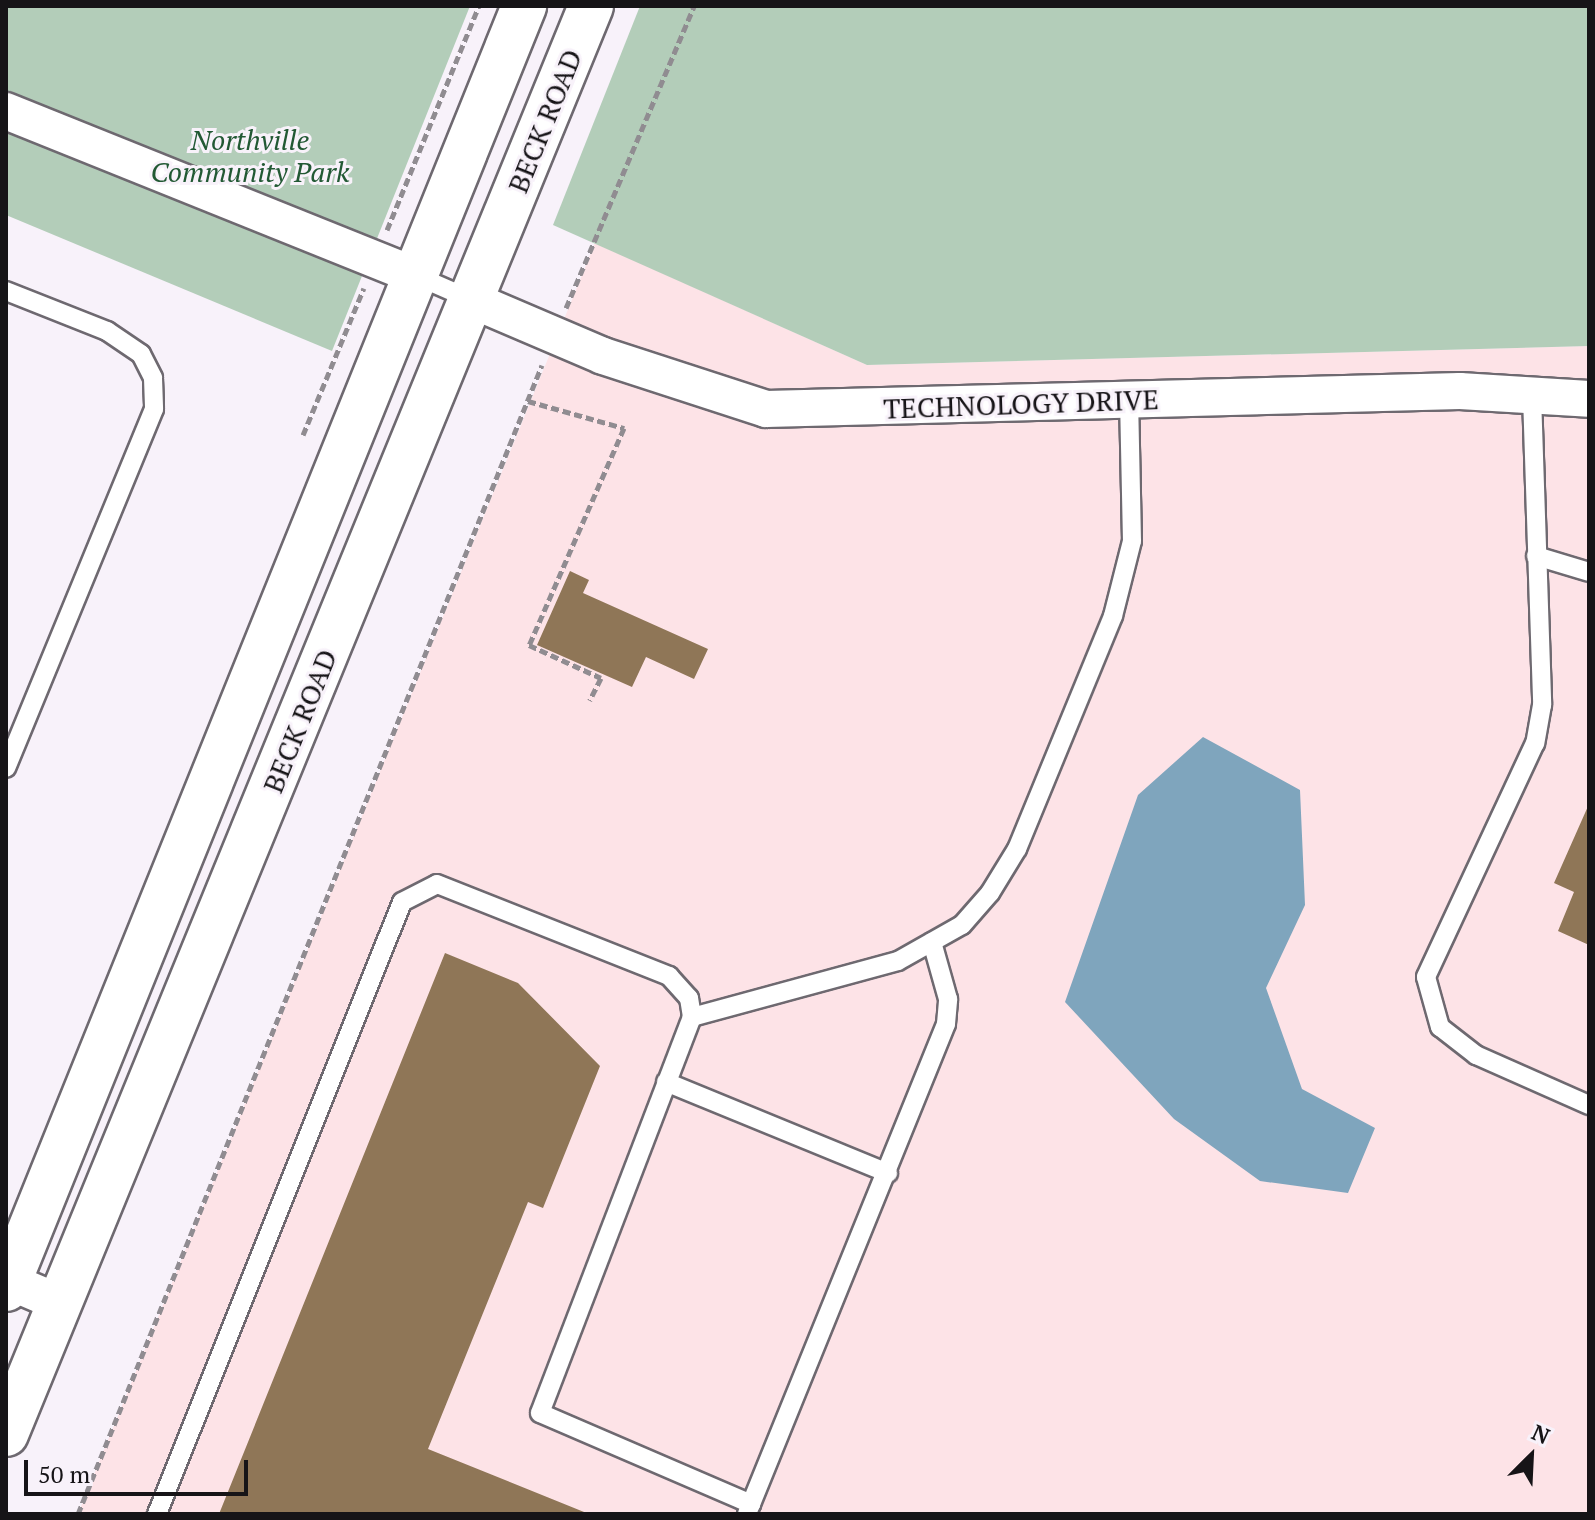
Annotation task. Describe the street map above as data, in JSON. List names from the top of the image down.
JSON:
{
  "streets": {
    "main road": ["BECK ROAD"],
    "street": ["TECHNOLOGY DRIVE"]
  },
  "crossings": [
    ["BECK ROAD", "TECHNOLOGY DRIVE"]
  ],
  "parks": ["Northville Community Park"],
  "scale_bar": "50 m",
  "north": "top right"
}
